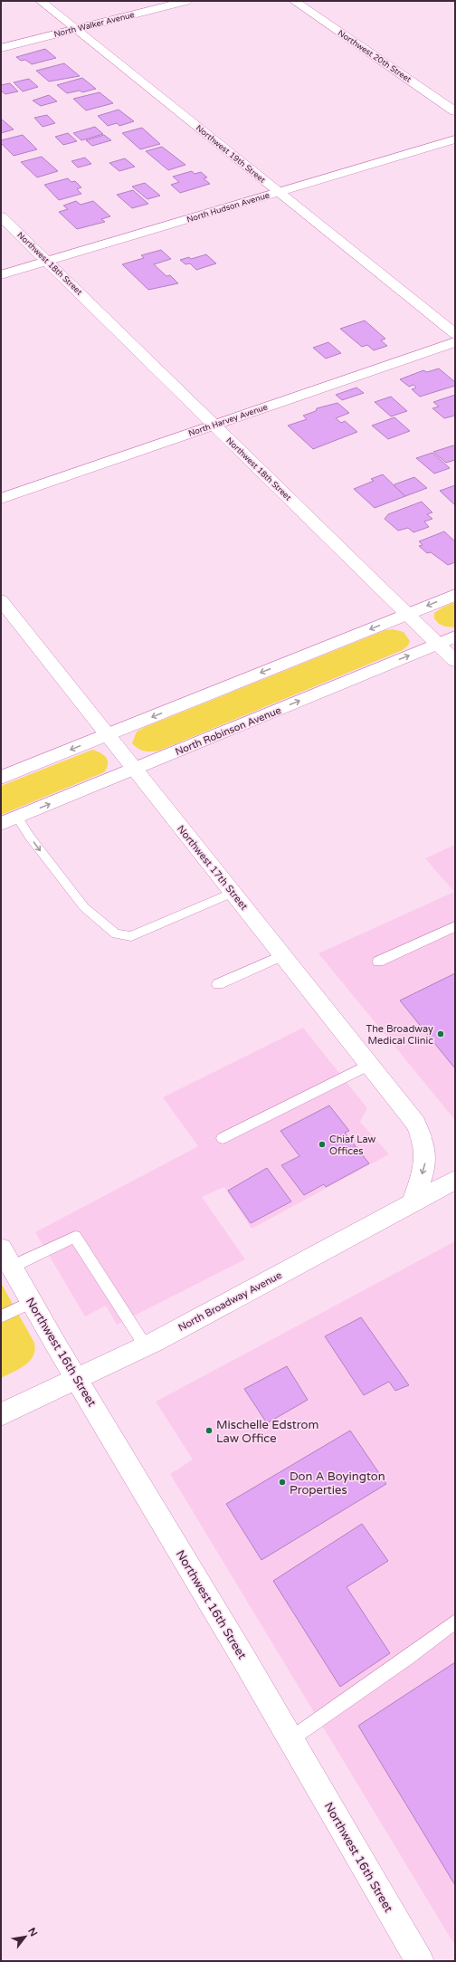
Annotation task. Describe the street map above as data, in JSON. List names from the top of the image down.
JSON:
{
  "streets": {
    "street": [
      "North Walker Avenue",
      "Northwest 20th Street",
      "Northwest 19th Street",
      "North Hudson Avenue",
      "Northwest 18th Street",
      "North Harvey Avenue",
      "North Robinson Avenue",
      "Northwest 17th Street",
      "North Broadway Avenue",
      "Northwest 16th Street"
    ]
  },
  "crossings": [
    ["North Walker Avenue", "Northwest 19th Street"],
    ["Northwest 19th Street", "North Hudson Avenue"],
    ["North Hudson Avenue", "Northwest 18th Street"],
    ["Northwest 18th Street", "North Harvey Avenue"],
    ["Northwest 18th Street", "North Robinson Avenue"],
    ["North Robinson Avenue", "Northwest 17th Street"],
    ["Northwest 17th Street", "North Broadway Avenue"],
    ["North Broadway Avenue", "Northwest 16th Street"]
  ],
  "places": [
    "The Broadway Medical Clinic",
    "Chiaf Law Offices",
    "Mischelle Edstrom Law Office",
    "Don A Boyington Properties"
  ],
  "north": "top right"
}
